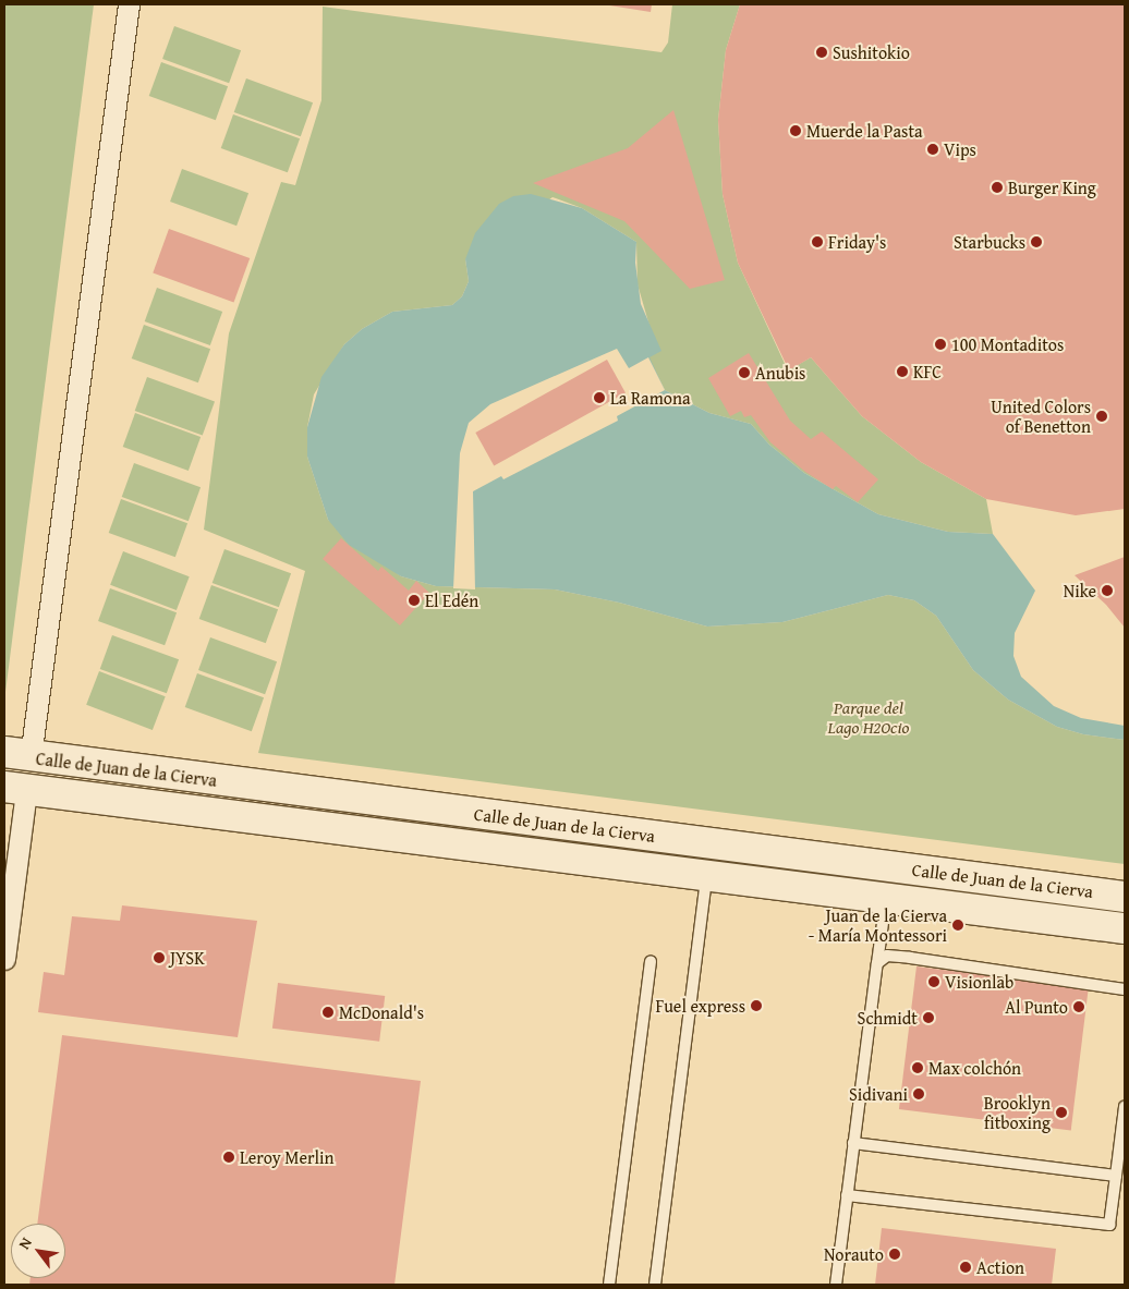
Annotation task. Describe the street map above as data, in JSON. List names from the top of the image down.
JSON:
{
  "streets": {
    "street": ["Calle de Juan de la Cierva"]
  },
  "parks": ["Parque del Lago H2Ocio"],
  "places": [
    "Sushitokio",
    "Muerde la Pasta",
    "Vips",
    "Burger King",
    "Friday's",
    "Starbucks",
    "100 Montaditos",
    "KFC",
    "Anubis",
    "La Ramona",
    "United Colors of Benetton",
    "Nike",
    "El Edén",
    "Juan de la Cierva - María Montessori",
    "JYSK",
    "Visionlab",
    "Fuel express",
    "Al Punto",
    "McDonald's",
    "Schmidt",
    "Max colchón",
    "Sidivani",
    "Brooklyn fitboxing",
    "Leroy Merlin",
    "Norauto",
    "Action"
  ],
  "north": "top left"
}
